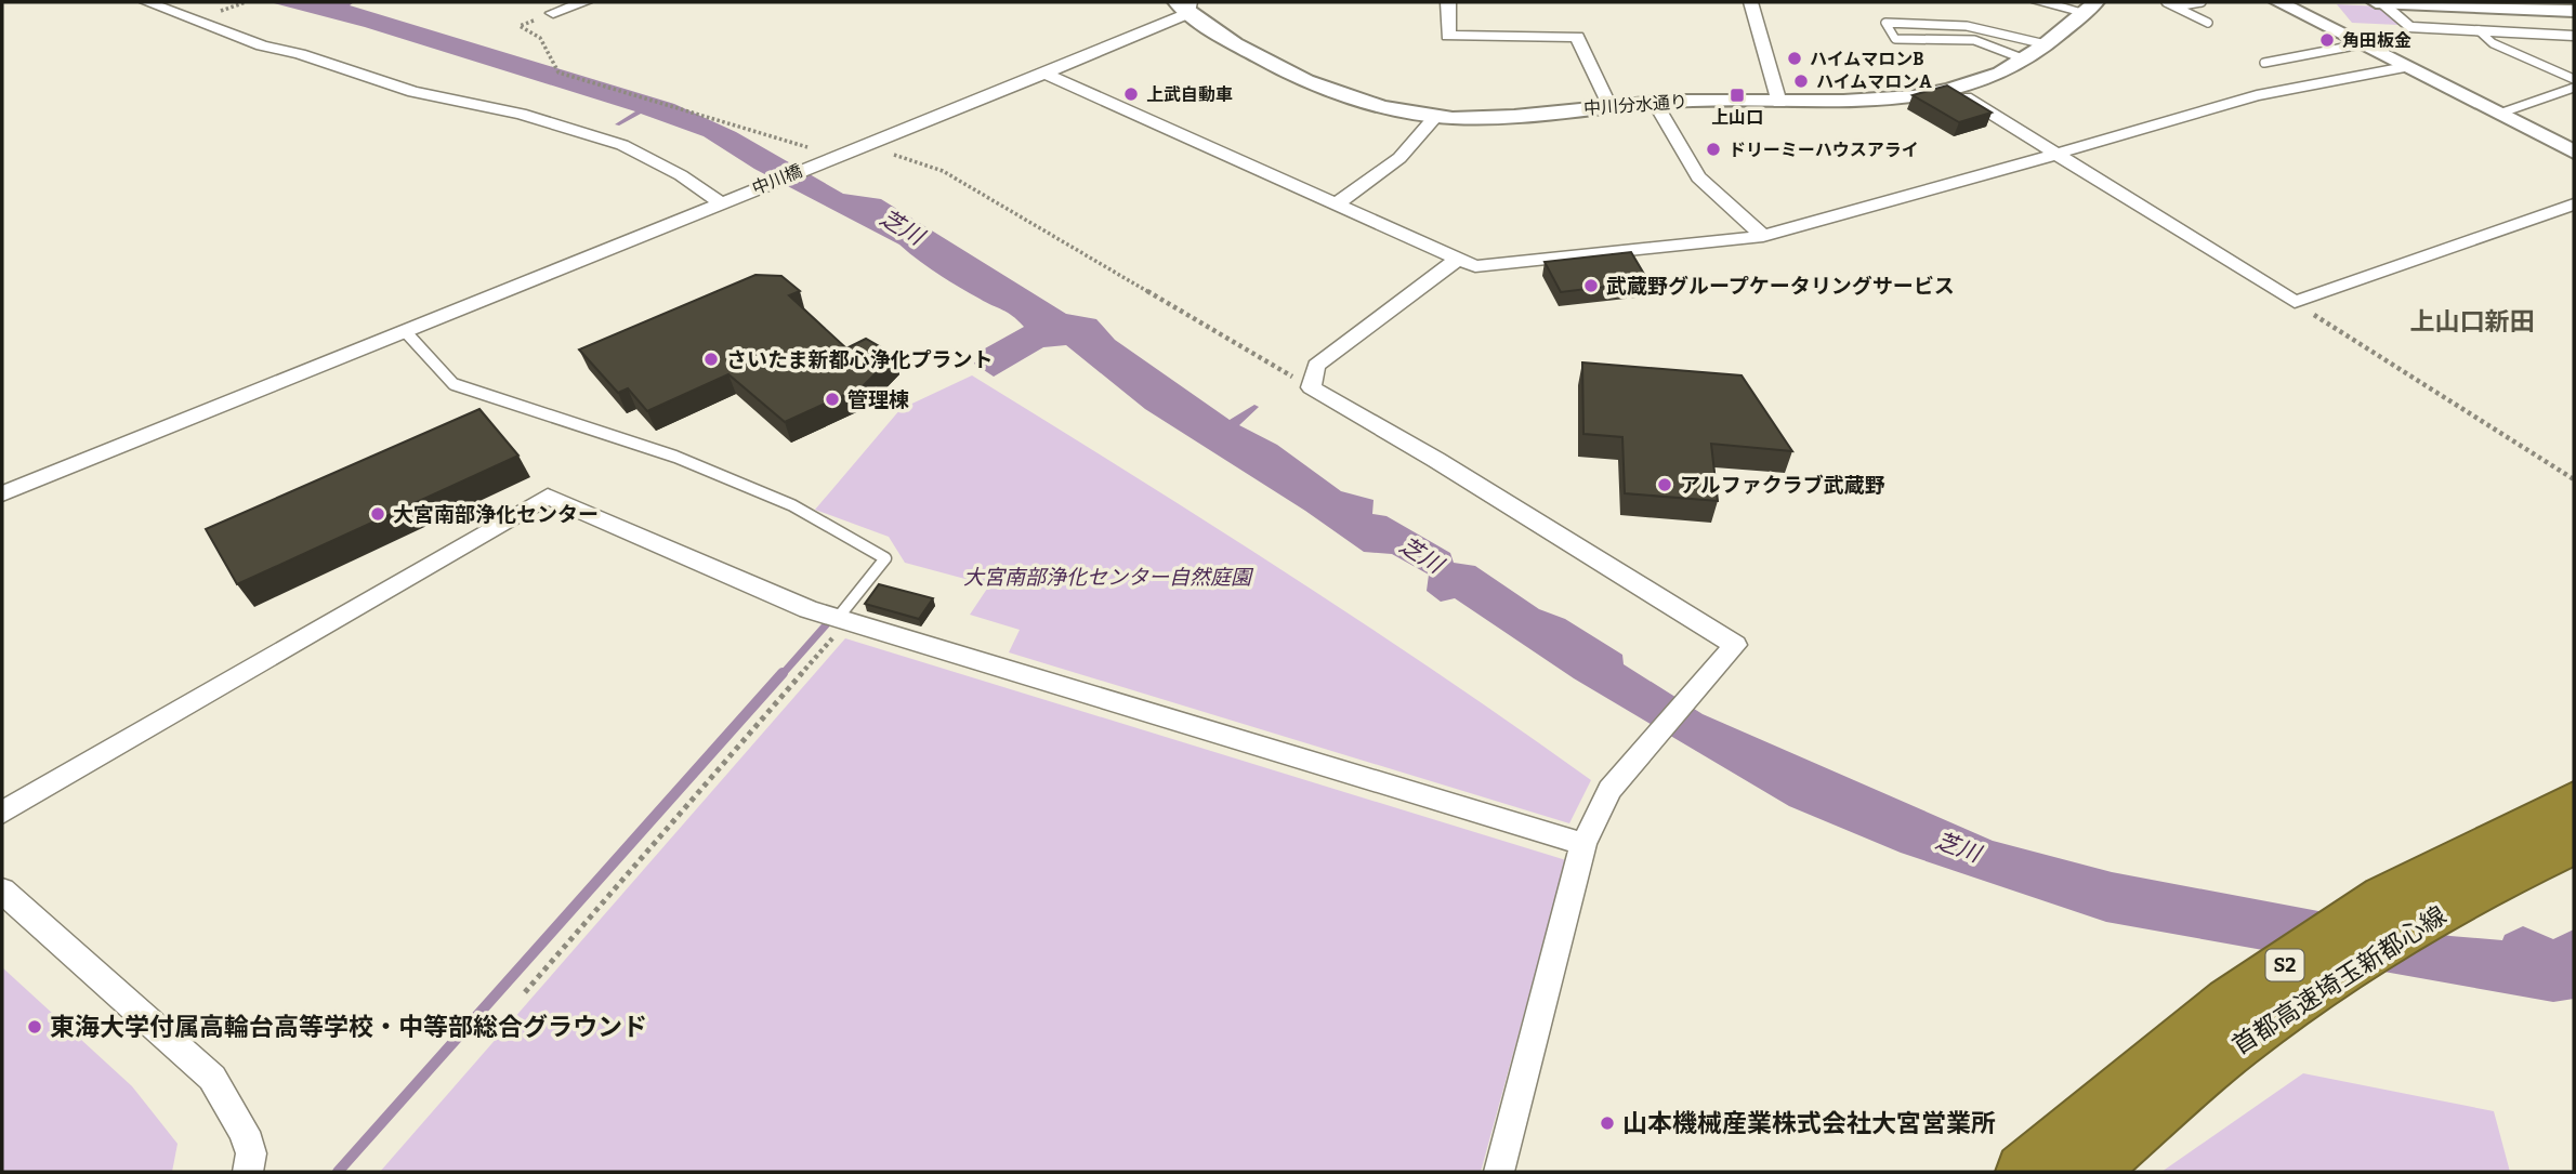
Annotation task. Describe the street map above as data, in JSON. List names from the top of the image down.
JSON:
{
  "streets": {
    "highway": ["S2", "首都高速埼玉新都心線"],
    "street": ["中川分水通り", "中川橋"]
  },
  "crossings": [
    ["中川分水通り", "中川橋"]
  ],
  "districts": ["上山口新田"],
  "water": ["芝川"],
  "parks": ["大宮南部浄化センター自然庭園"],
  "places": {
    "other": [
      "角田板金",
      "ハイムマロンB",
      "ハイムマロンA",
      "上武自動車",
      "ドリーミーハウスアライ",
      "武蔵野グループケータリングサービス",
      "さいたま新都心浄化プラント",
      "管理棟",
      "アルファクラブ武蔵野",
      "大宮南部浄化センター",
      "東海大学付属高輪台高等学校・中等部総合グラウンド",
      "山本機械産業株式会社大宮営業所"
    ],
    "transit": ["上山口"]
  }
}
